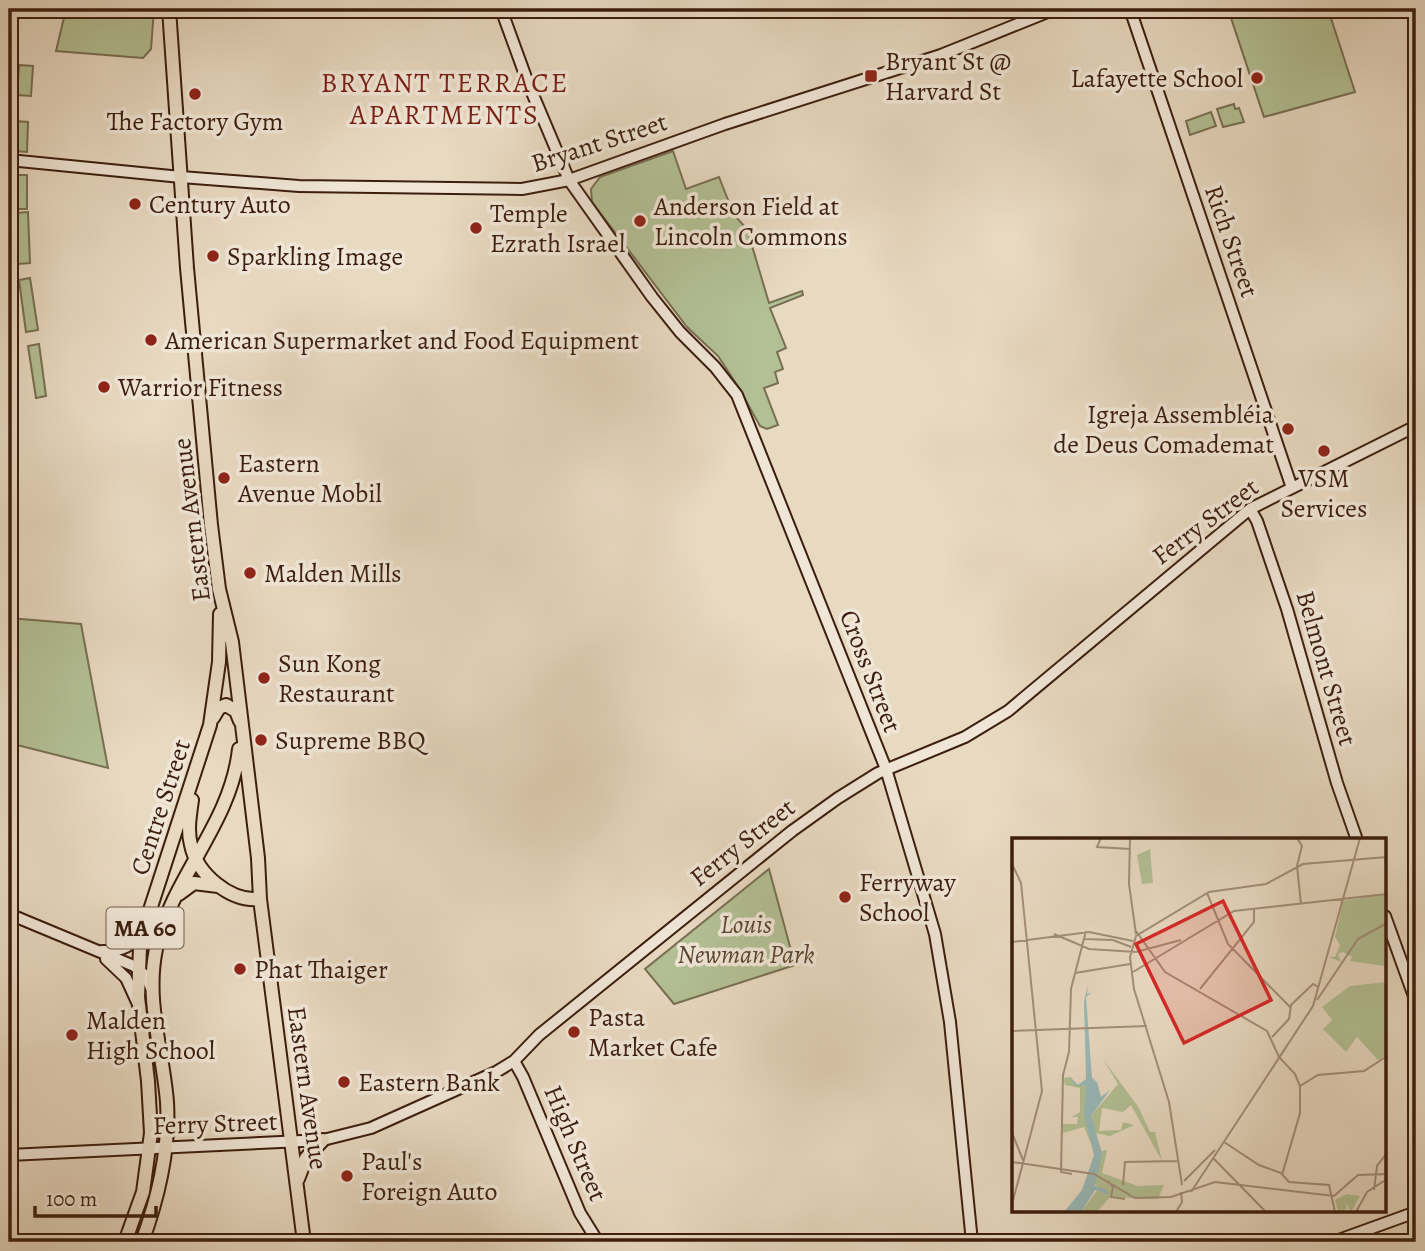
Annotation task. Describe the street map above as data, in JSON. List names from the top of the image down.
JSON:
{
  "streets": {
    "main road": [
      "Bryant Street",
      "Rich Street",
      "Eastern Avenue",
      "Ferry Street",
      "Belmont Street",
      "Cross Street",
      "Centre Street",
      "MA 60",
      "High Street"
    ]
  },
  "crossings": [
    ["Bryant Street", "Eastern Avenue"],
    ["Bryant Street", "Cross Street"],
    ["Rich Street", "Ferry Street"],
    ["Eastern Avenue", "Ferry Street"],
    ["Eastern Avenue", "Centre Street"],
    ["Ferry Street", "Belmont Street"],
    ["Ferry Street", "Cross Street"],
    ["Ferry Street", "Centre Street"],
    ["Ferry Street", "High Street"]
  ],
  "districts": ["BRYANT TERRACE APARTMENTS"],
  "parks": ["Louis Newman Park"],
  "places": {
    "transit": ["Bryant St @ Harvard St"],
    "other": [
      "Lafayette School",
      "The Factory Gym",
      "Century Auto",
      "Anderson Field at Lincoln Commons",
      "Temple Ezrath Israel",
      "Sparkling Image",
      "American Supermarket and Food Equipment",
      "Warrior Fitness",
      "Igreja Assembléia de Deus Comademat",
      "VSM Services",
      "Eastern Avenue Mobil",
      "Malden Mills",
      "Sun Kong Restaurant",
      "Supreme BBQ",
      "Ferryway School",
      "Phat Thaiger",
      "Pasta Market Cafe",
      "Malden High School",
      "Eastern Bank",
      "Paul's Foreign Auto"
    ]
  },
  "scale_bar": "100 m"
}
